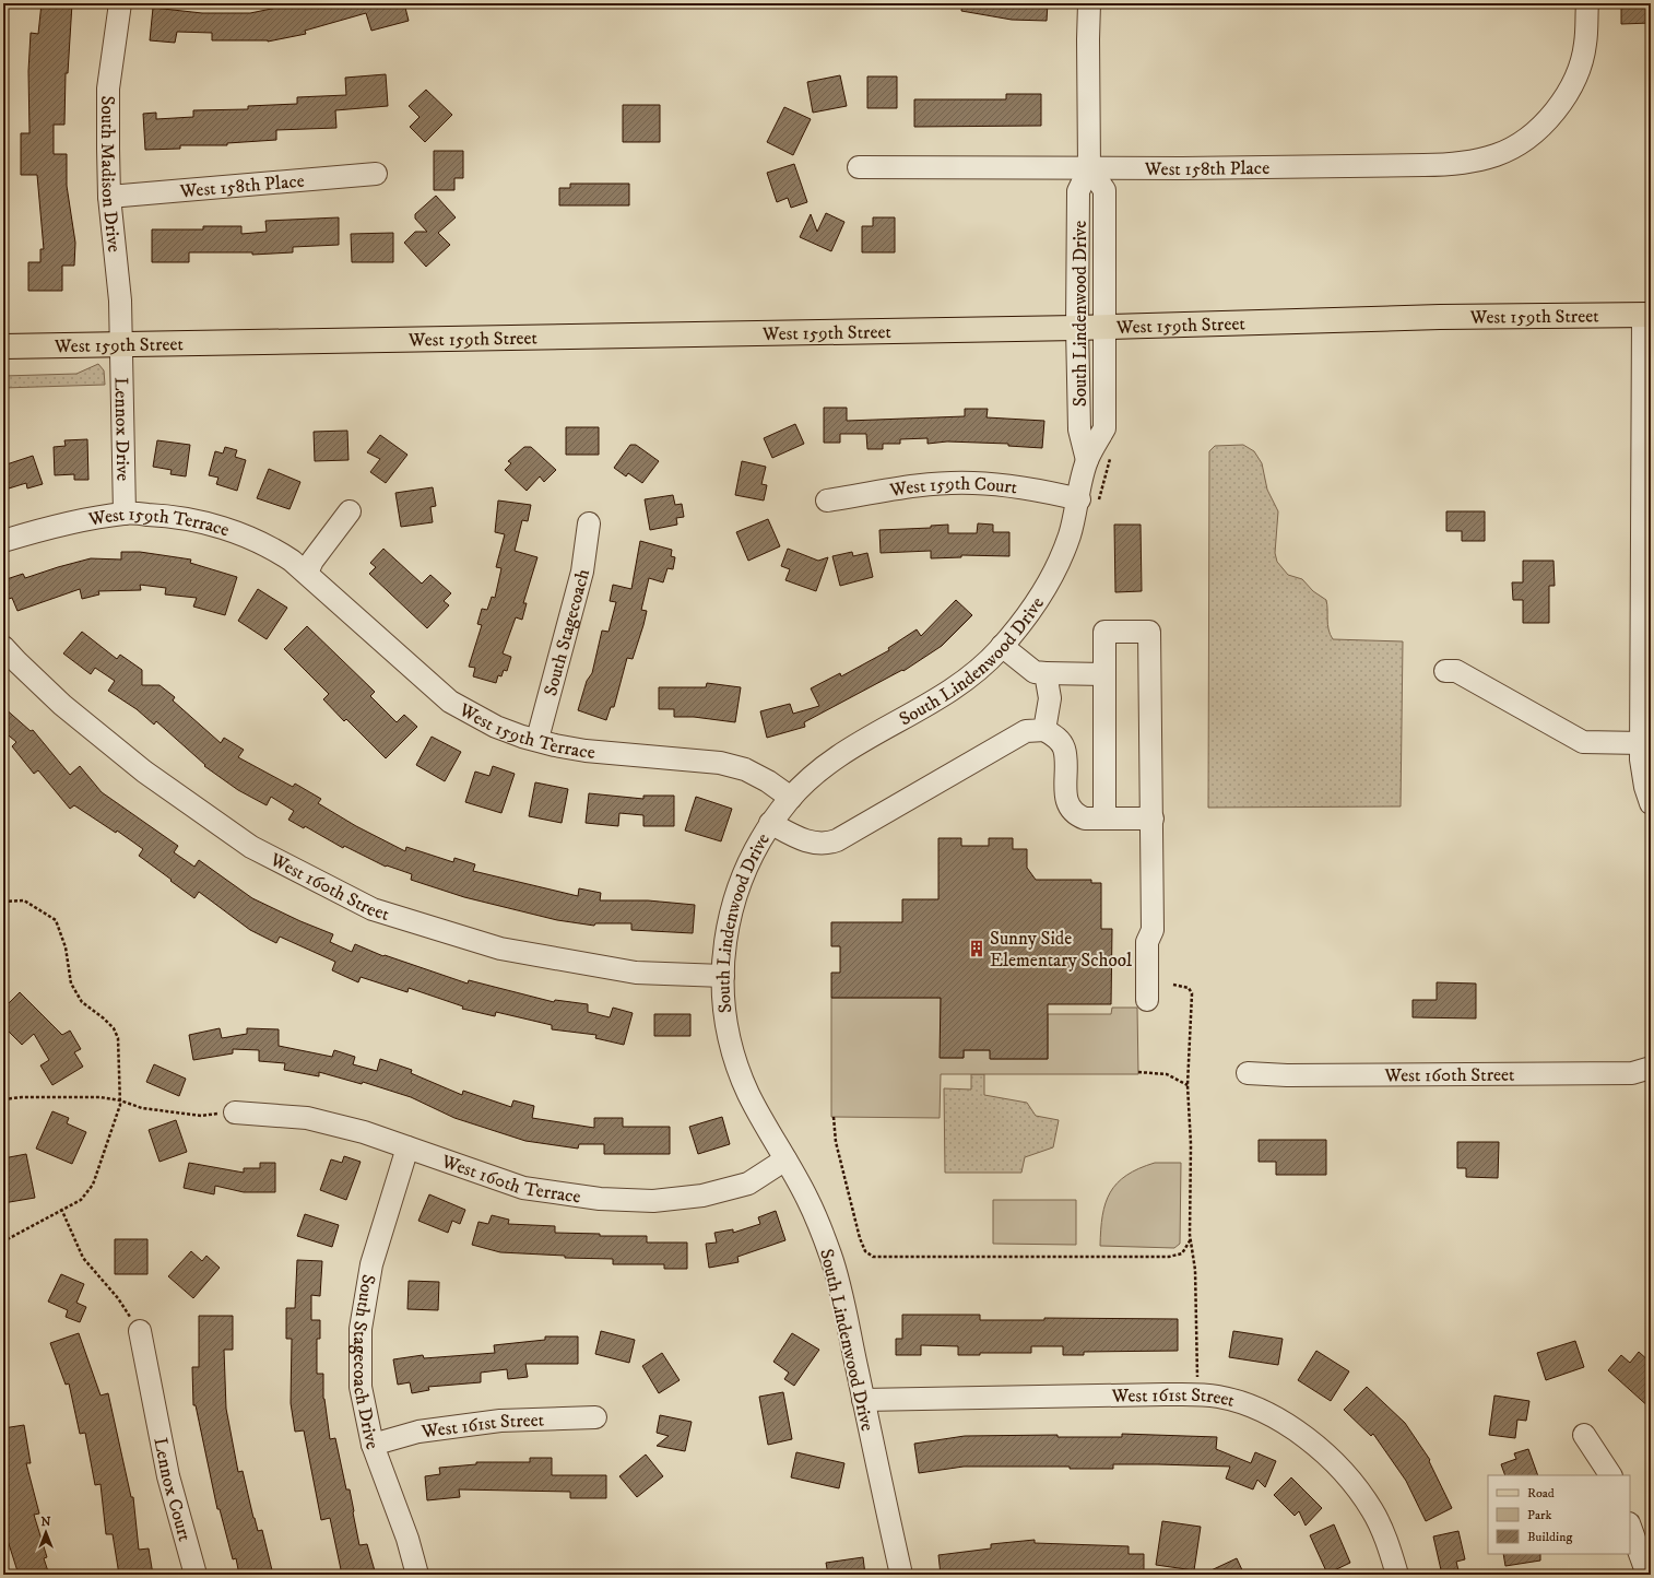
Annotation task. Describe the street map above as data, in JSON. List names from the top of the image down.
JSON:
{
  "streets": {
    "main road": ["West 159th Street"],
    "street": [
      "West 158th Place",
      "South Madison Drive",
      "South Lindenwood Drive",
      "Lennox Drive",
      "West 159th Court",
      "West 159th Terrace",
      "South Stagecoach",
      "West 160th Street",
      "West 160th Terrace",
      "South Stagecoach Drive",
      "West 161st Street",
      "Lennox Court"
    ]
  },
  "crossings": [
    ["West 158th Place", "South Madison Drive"],
    ["West 158th Place", "South Lindenwood Drive"],
    ["South Madison Drive", "West 159th Street"],
    ["South Madison Drive", "Lennox Drive"],
    ["South Lindenwood Drive", "West 159th Street"],
    ["South Lindenwood Drive", "West 159th Court"],
    ["South Lindenwood Drive", "West 159th Terrace"],
    ["South Lindenwood Drive", "West 160th Street"],
    ["South Lindenwood Drive", "West 160th Terrace"],
    ["South Lindenwood Drive", "West 161st Street"],
    ["West 159th Street", "Lennox Drive"],
    ["Lennox Drive", "West 159th Terrace"],
    ["West 159th Terrace", "South Stagecoach"],
    ["West 160th Terrace", "South Stagecoach Drive"],
    ["South Stagecoach Drive", "West 161st Street"]
  ],
  "places": {
    "building": ["Sunny Side Elementary School"]
  },
  "legend": ["Road", "Park", "Building"],
  "north": "top"
}
